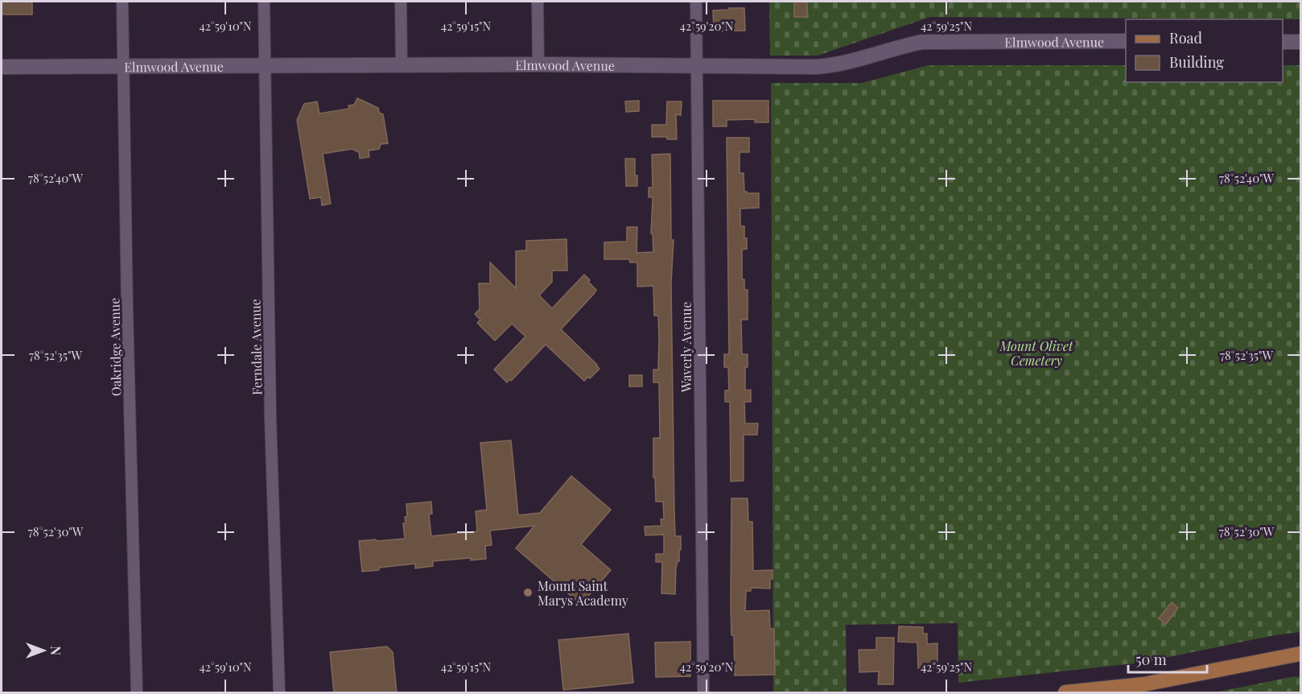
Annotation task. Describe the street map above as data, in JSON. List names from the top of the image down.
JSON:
{
  "streets": {
    "street": [
      "Elmwood Avenue",
      "Oakridge Avenue",
      "Ferndale Avenue",
      "Waverly Avenue"
    ]
  },
  "crossings": [
    ["Elmwood Avenue", "Oakridge Avenue"],
    ["Elmwood Avenue", "Ferndale Avenue"],
    ["Elmwood Avenue", "Waverly Avenue"]
  ],
  "parks": ["Mount Olivet Cemetery"],
  "places": ["Mount Saint Marys Academy"],
  "legend": ["Road", "Building"],
  "scale_bar": "50 m",
  "north": "right",
  "coordinates": [
    "42°59'10\"N",
    "42°59'15\"N",
    "42°59'20\"N",
    "42°59'25\"N",
    "78°52'40\"W",
    "78°52'35\"W",
    "78°52'30\"W"
  ]
}
